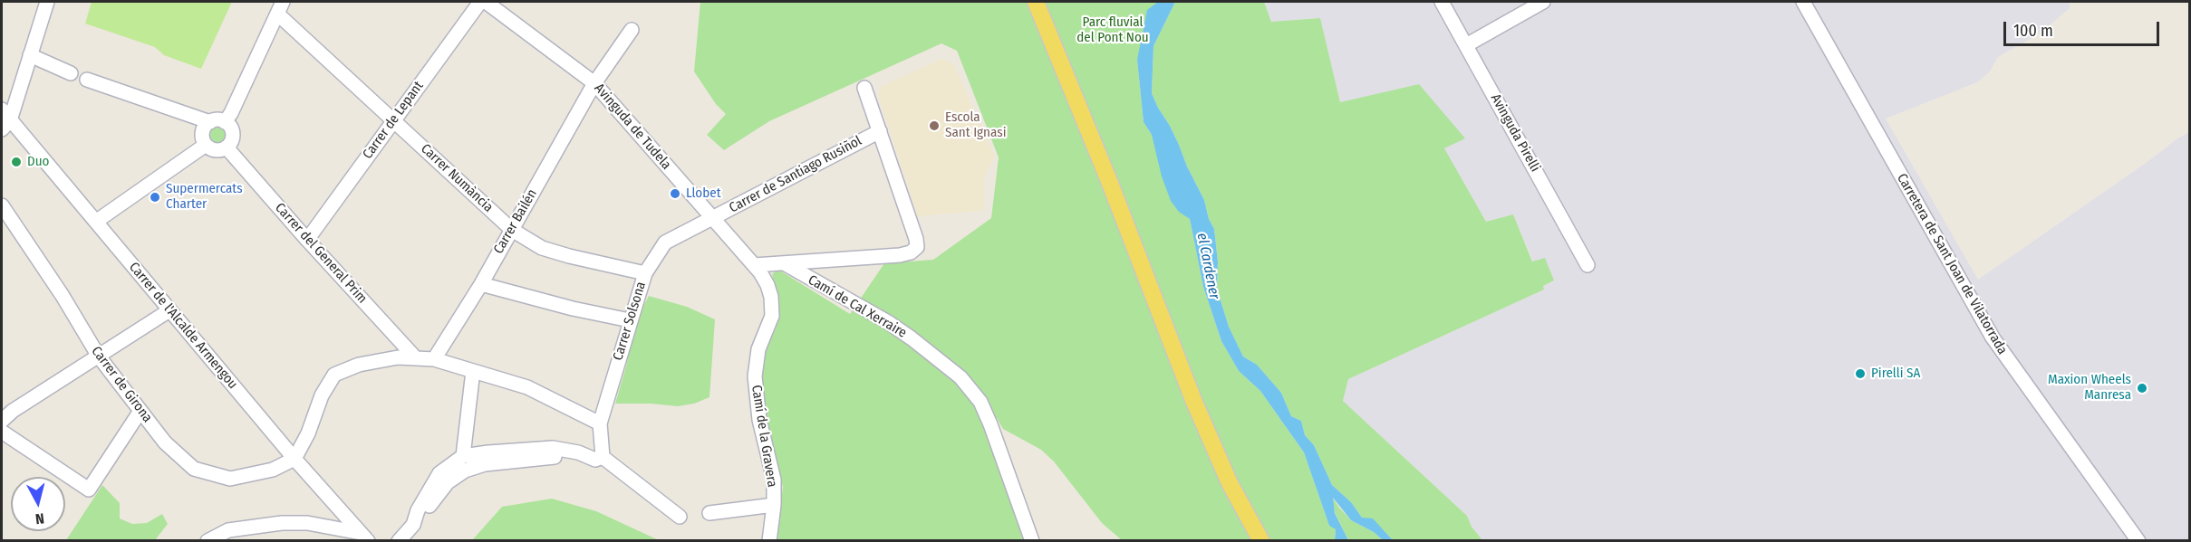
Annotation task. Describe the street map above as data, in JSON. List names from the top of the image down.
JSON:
{
  "streets": {
    "street": [
      "Carrer de Lepant",
      "Avinguda de Tudela",
      "Avinguda Pirelli",
      "Carrer de Santiago Rusiñol",
      "Carrer Numància",
      "Carrer Bailén",
      "Carrer del General Prim",
      "Carretera de Sant Joan de Vilatorrada",
      "Camí de Cal Xerraire",
      "Carrer Solsona",
      "Carrer de l'Alcalde Armengou",
      "Carrer de Girona",
      "Camí de la Gravera"
    ]
  },
  "crossings": [
    ["Carrer de Lepant", "Carrer Numància"],
    ["Carrer de Lepant", "Carrer del General Prim"],
    ["Avinguda de Tudela", "Carrer de Santiago Rusiñol"],
    ["Avinguda de Tudela", "Carrer Bailén"],
    ["Avinguda de Tudela", "Carrer Solsona"],
    ["Avinguda de Tudela", "Camí de la Gravera"],
    ["Carrer de Santiago Rusiñol", "Carrer Solsona"],
    ["Carrer Numància", "Carrer Bailén"],
    ["Carrer Numància", "Carrer Solsona"],
    ["Carrer de l'Alcalde Armengou", "Carrer de Girona"]
  ],
  "water": ["el Cardener"],
  "parks": ["Parc fluvial del Pont Nou"],
  "places": [
    "Escola Sant Ignasi",
    "Duo",
    "Llobet",
    "Supermercats Charter",
    "Pirelli SA",
    "Maxion Wheels Manresa"
  ],
  "scale_bar": "100 m",
  "north": "bottom"
}
